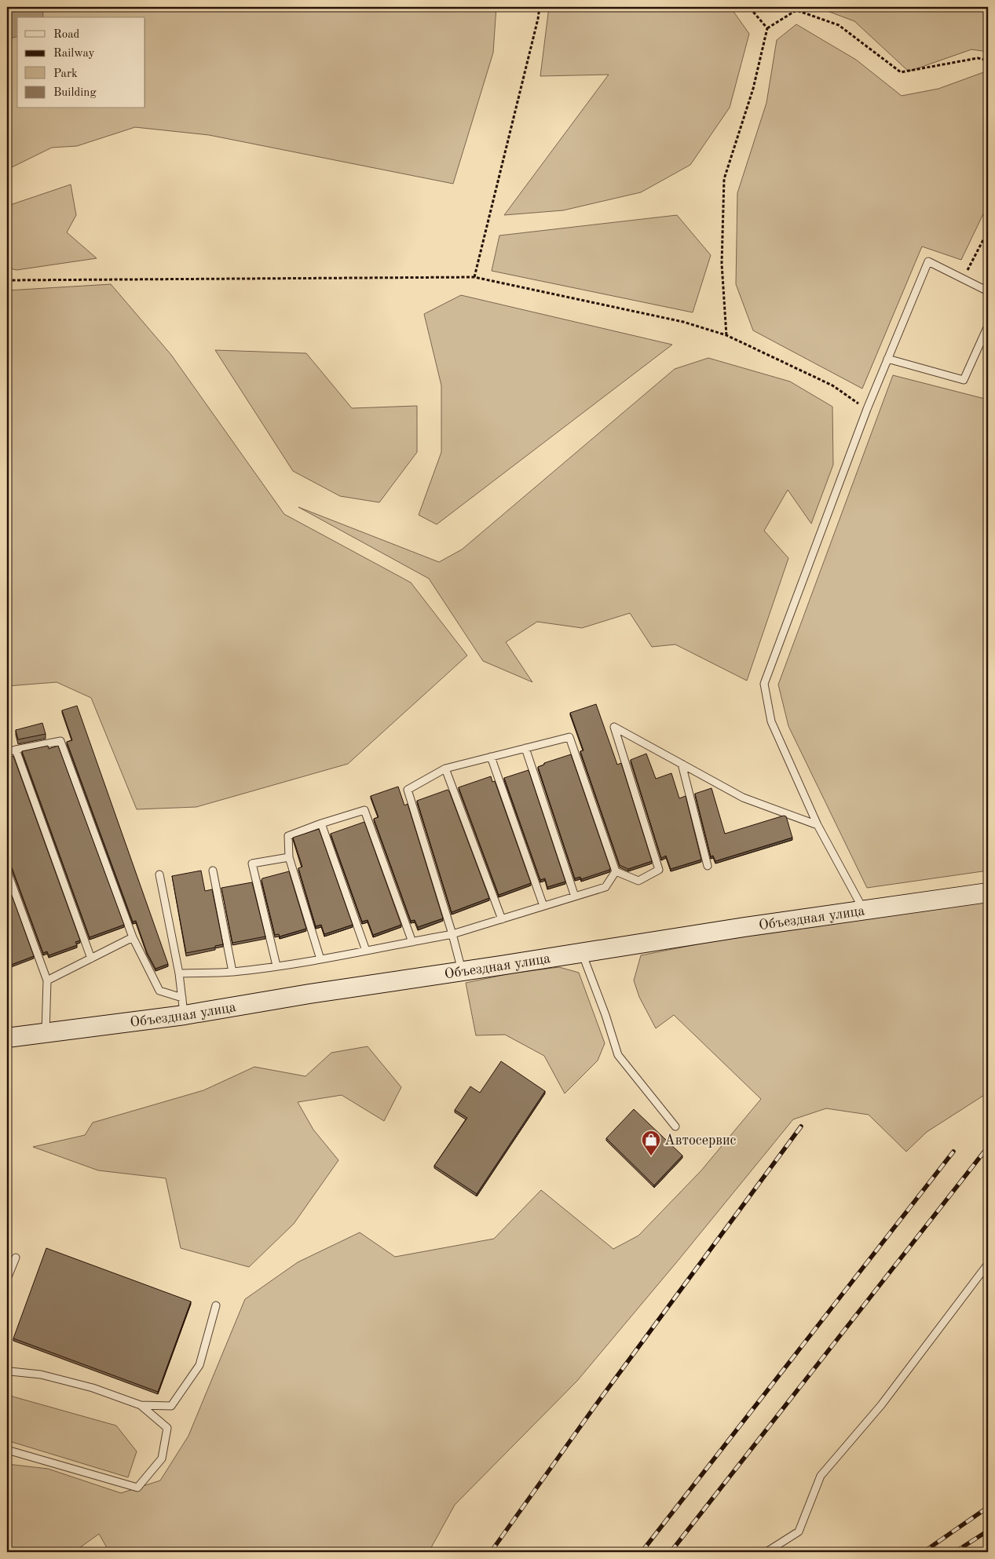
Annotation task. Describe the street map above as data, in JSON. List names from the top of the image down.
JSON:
{
  "streets": {
    "main road": ["Объездная улица"]
  },
  "places": {
    "shop": ["Автосервис"]
  },
  "legend": [
    "Road",
    "Railway",
    "Park",
    "Building"
  ]
}
